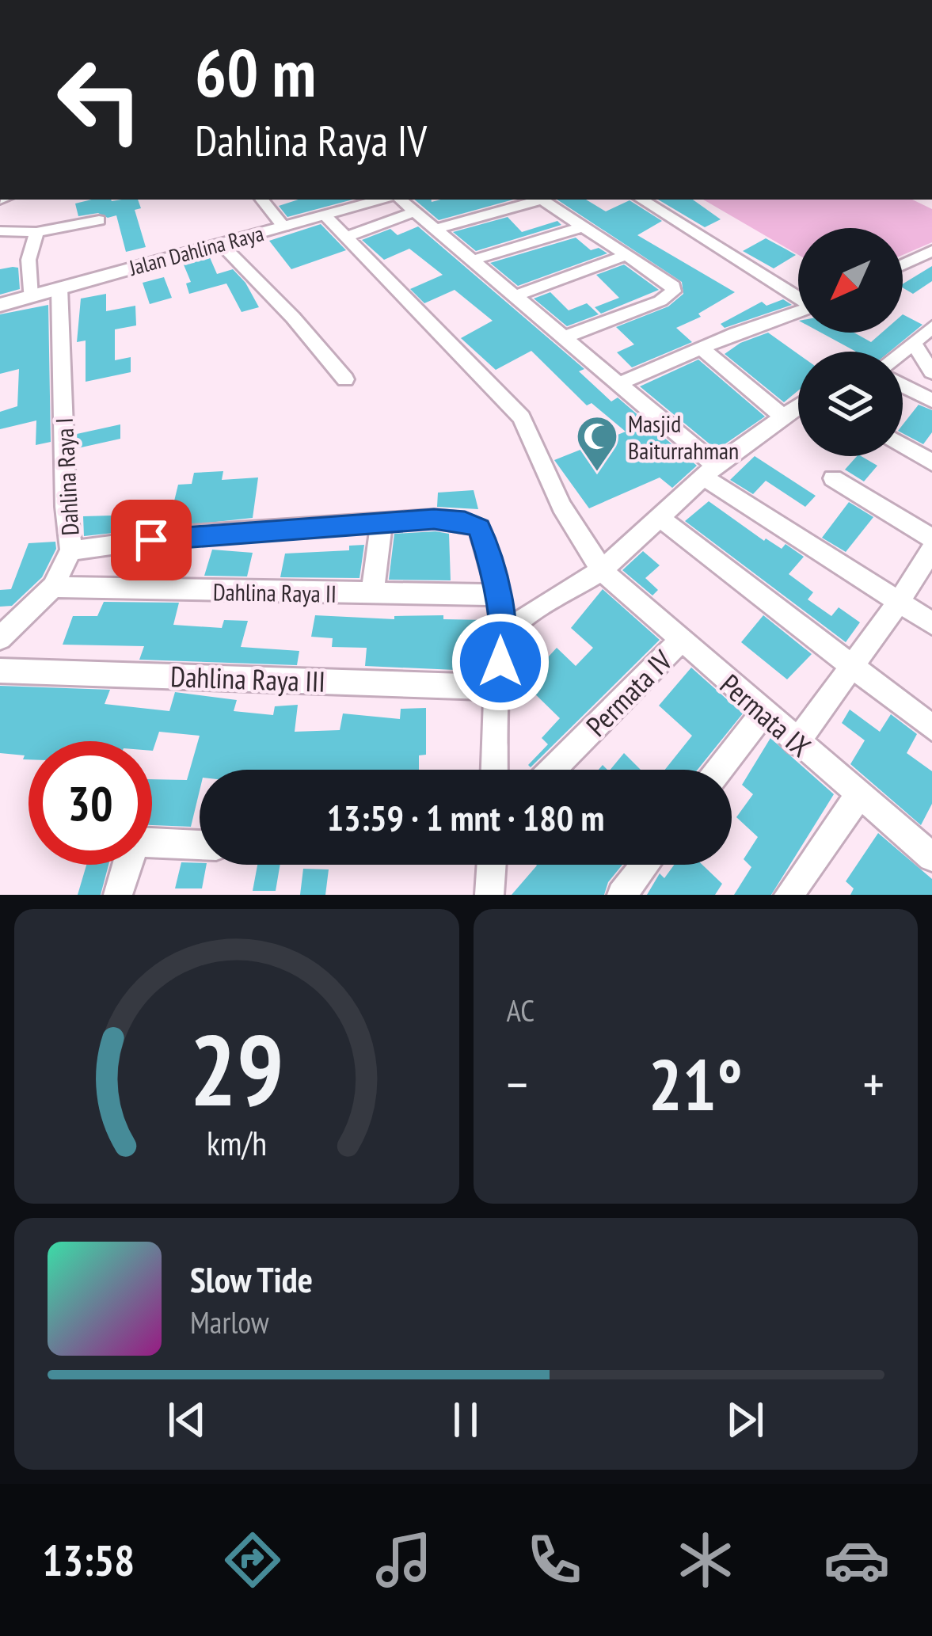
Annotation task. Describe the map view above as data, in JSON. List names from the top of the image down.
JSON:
{
  "streets": {
    "street": [
      "Jalan Dahlina Raya",
      "Dahlina Raya I",
      "Dahlina Raya II",
      "Dahlina Raya III",
      "Permata IV",
      "Permata IX"
    ]
  },
  "crossings": [
    ["Jalan Dahlina Raya", "Dahlina Raya I"],
    ["Jalan Dahlina Raya", "Permata IX"],
    ["Dahlina Raya I", "Dahlina Raya II"],
    ["Permata IV", "Permata IX"]
  ],
  "places": {
    "mosque": ["Masjid Baiturrahman"]
  },
  "north": "bottom left",
  "page": {
    "turn": ["60 m", "Dahlina Raya IV"],
    "limit": "30",
    "trip": "13:59 · 1 mnt · 180 m",
    "tile": "AC",
    "heat": ["−", "21°", "+"],
    "song": ["Slow Tide", "Marlow"],
    "tabs": "13:58",
    "gauge": ["29", "km/h"]
  }
}
